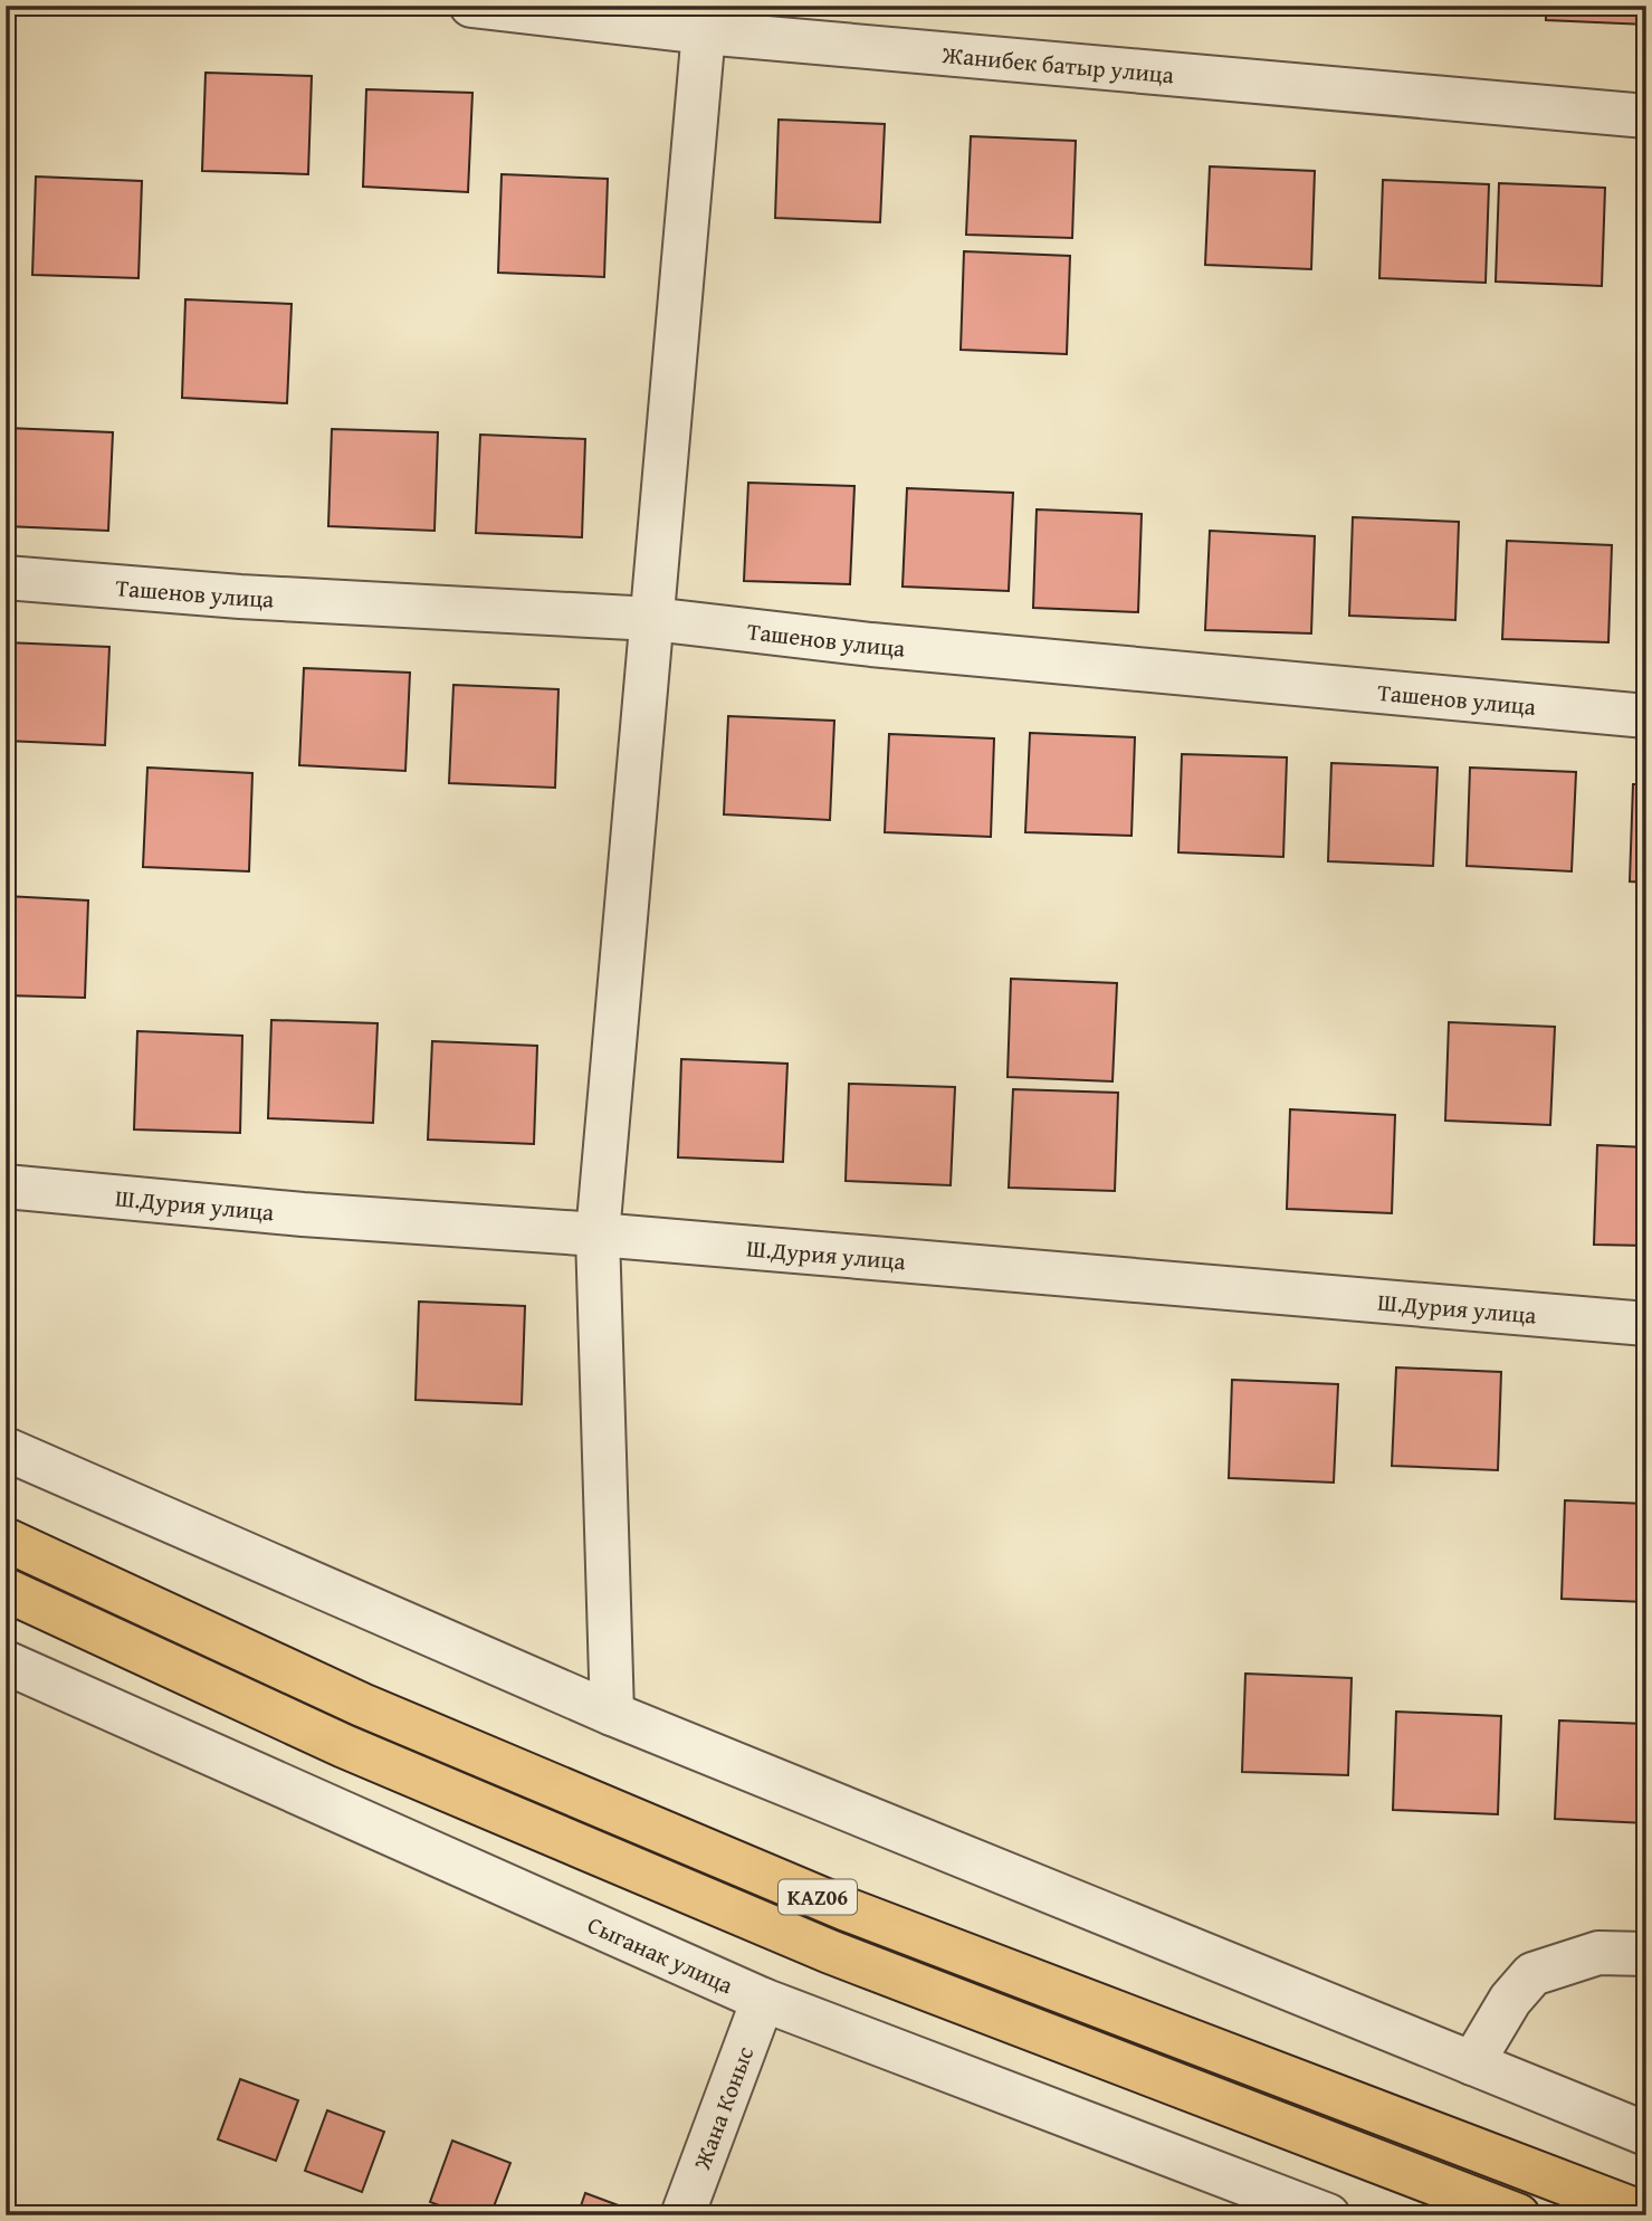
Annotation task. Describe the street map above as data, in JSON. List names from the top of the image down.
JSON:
{
  "streets": {
    "highway": ["KАZ06"],
    "street": [
      "Жанибек батыр улица",
      "Ташенов улица",
      "Ш.Дурия улица",
      "Сыганак улица",
      "Жана Коныс"
    ]
  },
  "crossings": [
    ["Сыганак улица", "Жана Коныс"]
  ]
}
